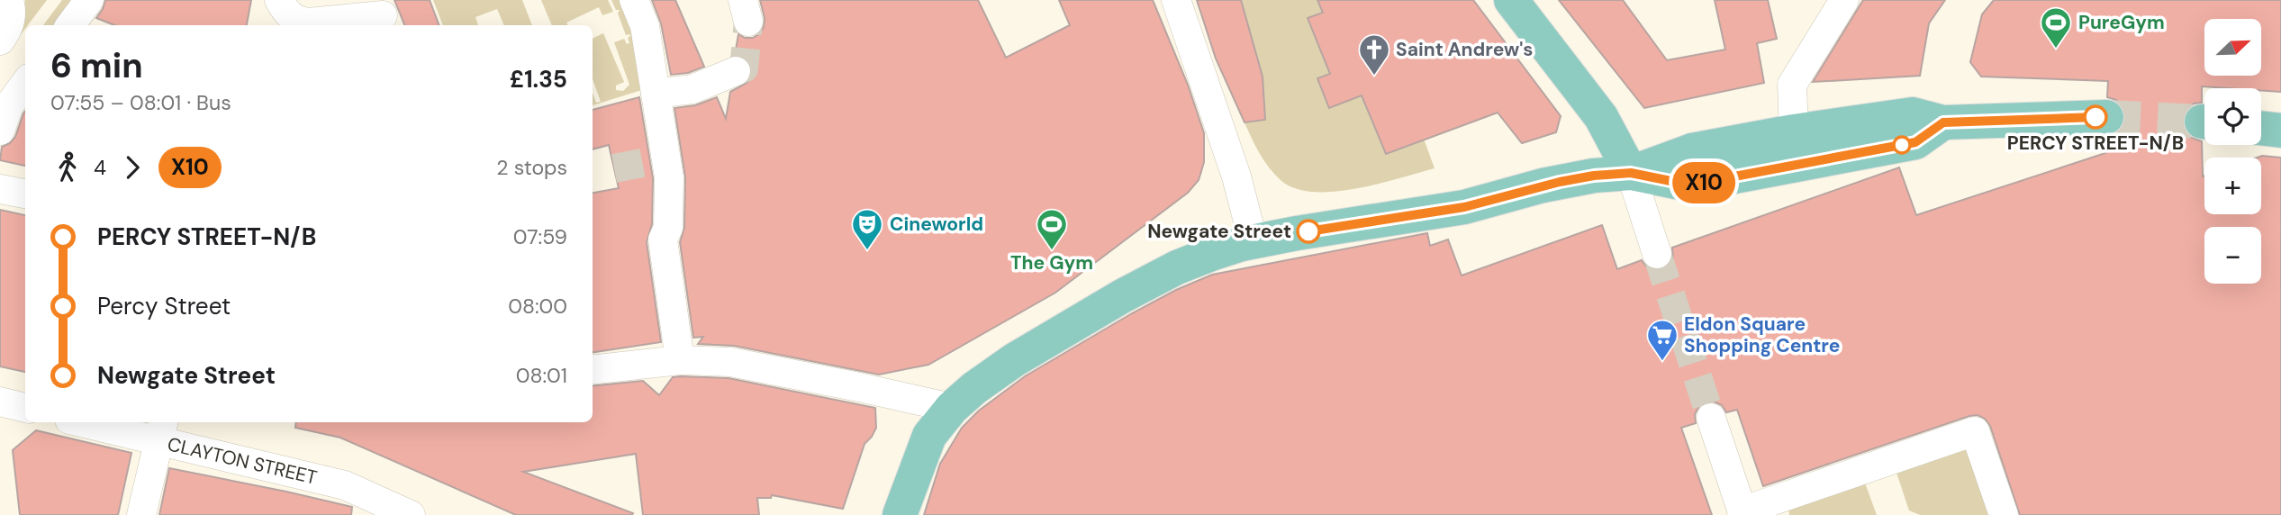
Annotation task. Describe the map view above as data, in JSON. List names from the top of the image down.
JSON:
{
  "streets": {
    "street": ["CLAYTON STREET"]
  },
  "places": {
    "sports": ["PureGym", "The Gym"],
    "church": ["Saint Andrew's"],
    "other": ["PERCY STREET-N/B", "Newgate Street"],
    "theatre": ["Cineworld"],
    "supermarket": ["Eldon Square Shopping Centre"]
  },
  "lines": ["bus line X10"],
  "north": "top right",
  "page": {
    "on_map": "X10",
    "map_buttons": ["+", "−"],
    "heading": ["6 min", "07:55 – 08:01 · Bus", "£1.35"],
    "legs": ["4", "X10", "2 stops"],
    "list": [
      {
        "name": "PERCY STREET-N/B",
        "value": "07:59"
      },
      {
        "name": "Percy Street",
        "value": "08:00"
      },
      {
        "name": "Newgate Street",
        "value": "08:01"
      }
    ]
  }
}
